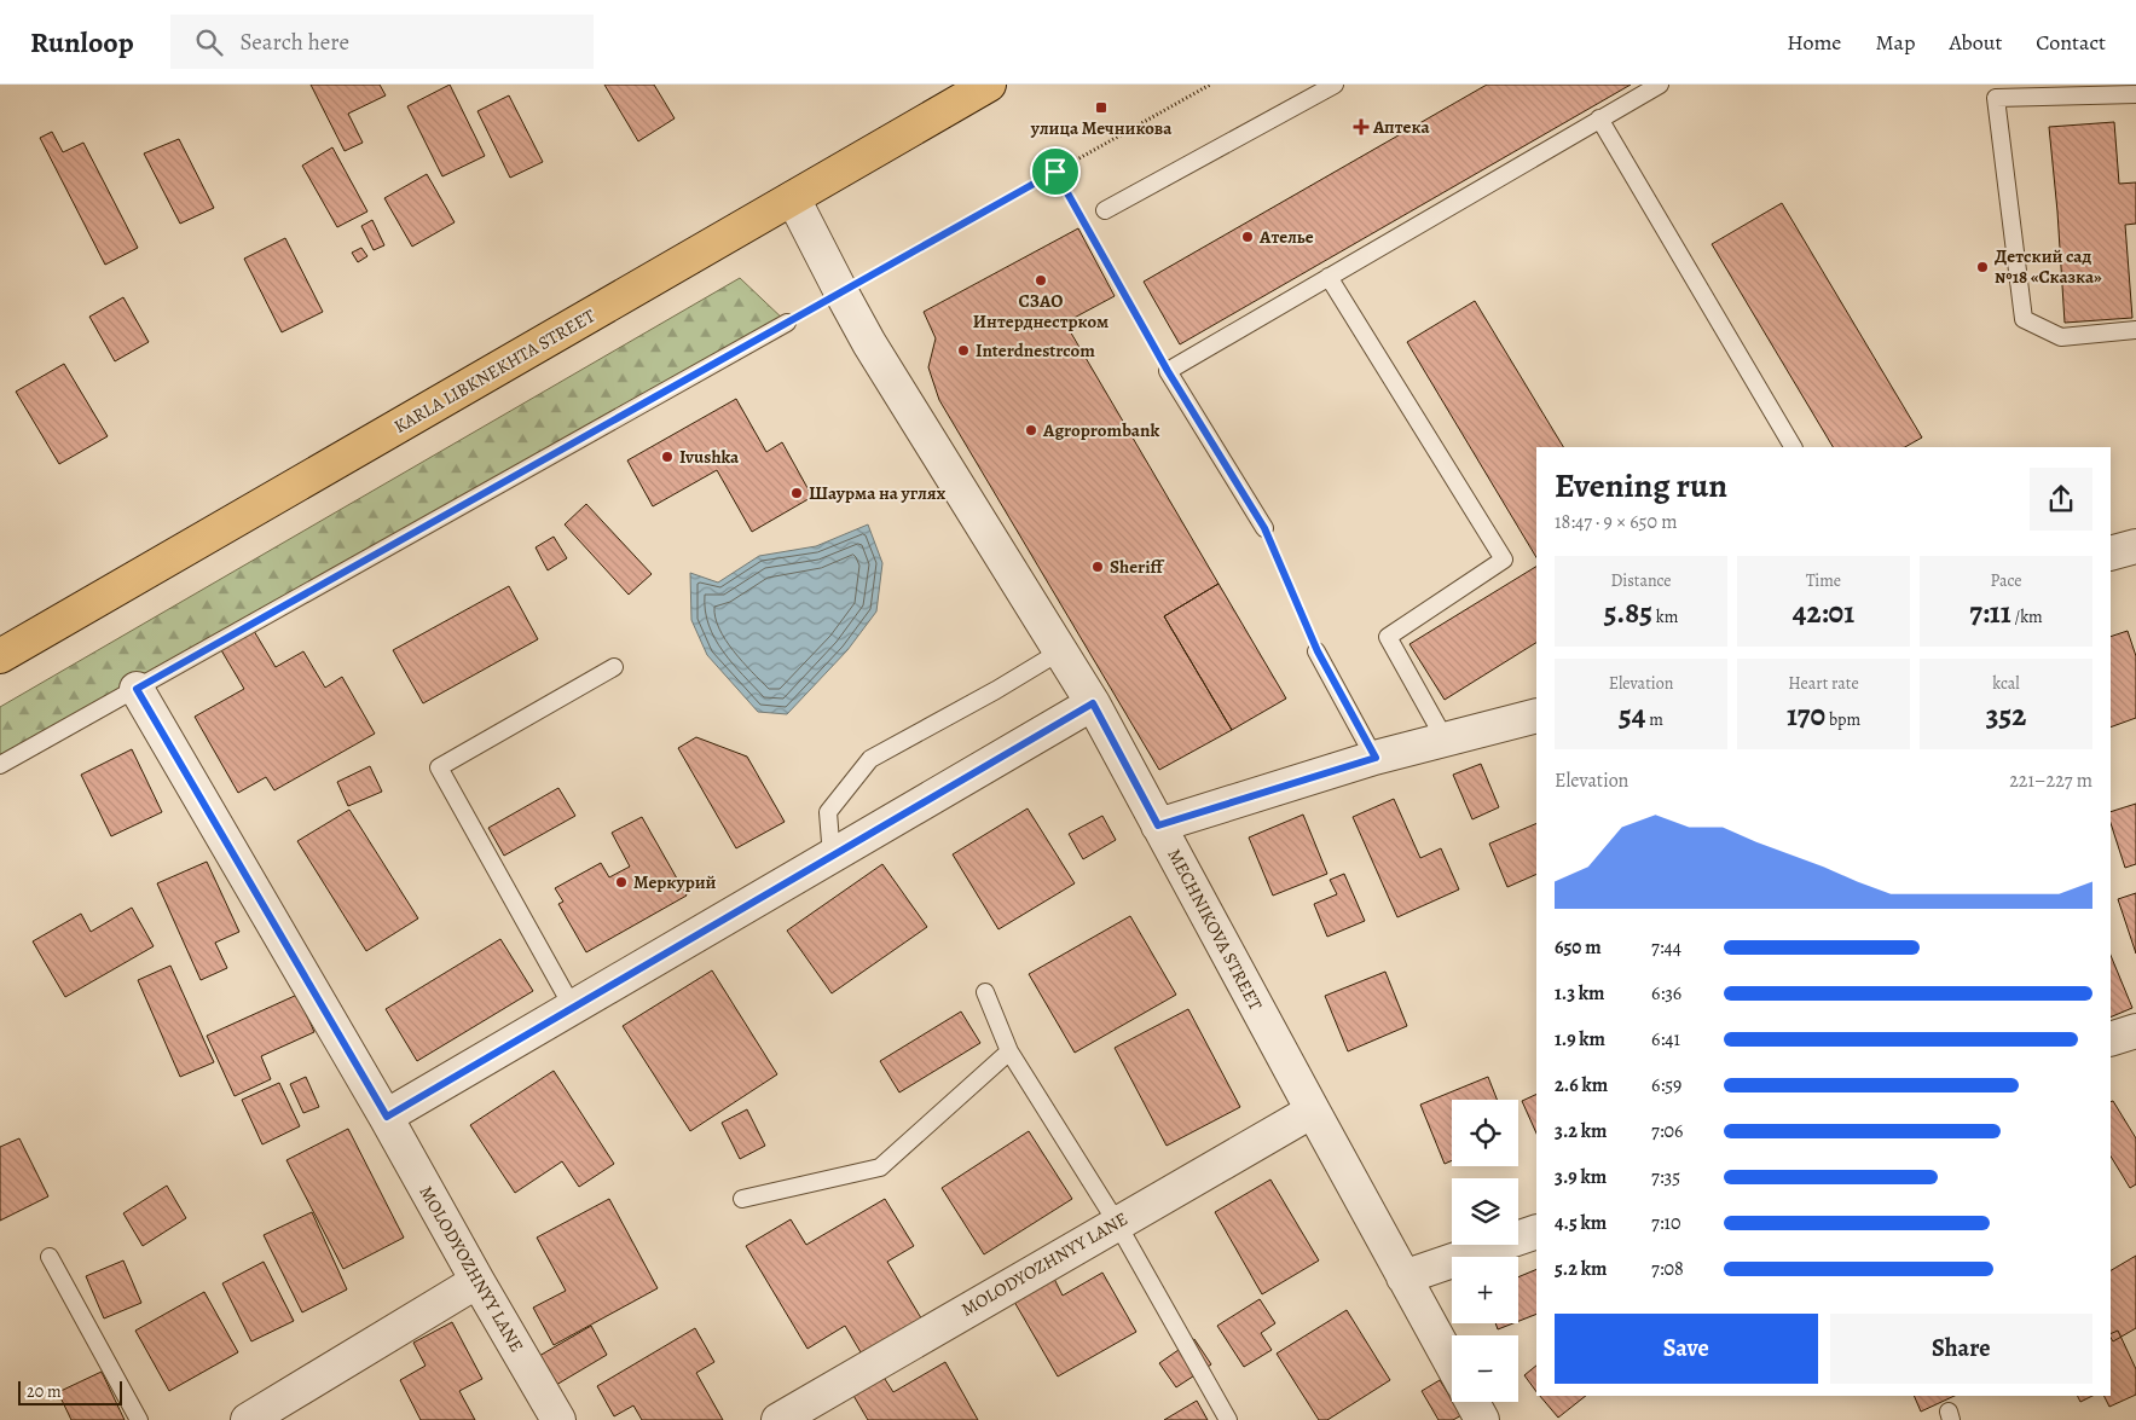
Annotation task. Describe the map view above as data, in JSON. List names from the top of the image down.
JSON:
{
  "streets": {
    "main road": ["KARLA LIBKNEKHTA STREET"],
    "street": ["MECHNIKOVA STREET", "MOLODYOZHNYY LANE"]
  },
  "crossings": [
    ["KARLA LIBKNEKHTA STREET", "MECHNIKOVA STREET"],
    ["MECHNIKOVA STREET", "MOLODYOZHNYY LANE"]
  ],
  "places": {
    "transit": ["улица Мечникова"],
    "health": ["Аптека"],
    "other": [
      "Ателье",
      "Детский сад №18 «Сказка»",
      "СЗАО Интерднестрком",
      "Interdnestrcom",
      "Agroprombank",
      "Ivushka",
      "Шаурма на углях",
      "Sheriff",
      "Меркурий"
    ]
  },
  "scale_bar": "20 m",
  "page": {
    "header": "Runloop",
    "search": "Search here",
    "nav": [
      "Home",
      "Map",
      "About",
      "Contact"
    ],
    "heading": ["Evening run", "18:47 · 9 × 650 m"],
    "stats": [
      ["Distance", "5.85 km"],
      ["Time", "42:01"],
      ["Pace", "7:11 /km"],
      ["Elevation", "54 m"],
      ["Heart rate", "170 bpm"],
      ["kcal", "352"]
    ],
    "chart": ["Elevation", "221–227 m"],
    "list": [
      {
        "name": "650 m",
        "note": "7:44"
      },
      {
        "name": "1.3 km",
        "note": "6:36"
      },
      {
        "name": "1.9 km",
        "note": "6:41"
      },
      {
        "name": "2.6 km",
        "note": "6:59"
      },
      {
        "name": "3.2 km",
        "note": "7:06"
      },
      {
        "name": "3.9 km",
        "note": "7:35"
      },
      {
        "name": "4.5 km",
        "note": "7:10"
      },
      {
        "name": "5.2 km",
        "note": "7:08"
      }
    ],
    "map_buttons": ["+", "−"],
    "buttons": ["Save", "Share"],
    "scale": "20 m"
  }
}
